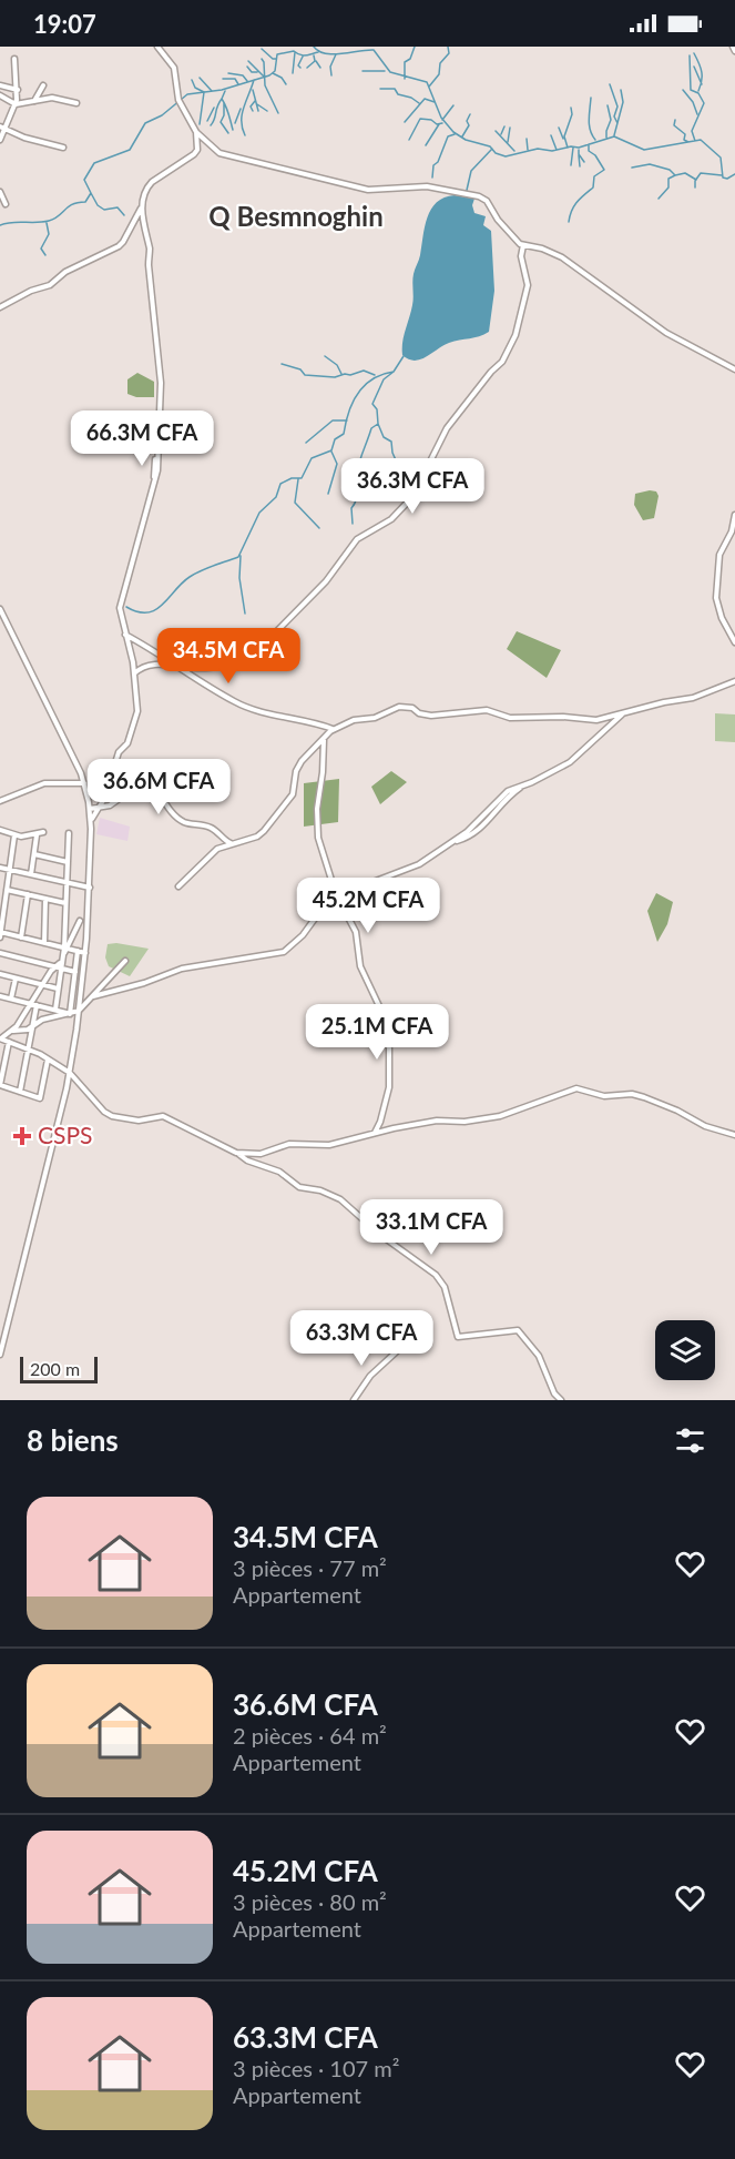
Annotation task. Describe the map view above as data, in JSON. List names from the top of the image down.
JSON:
{
  "districts": ["Q Besmnoghin"],
  "places": {
    "health": ["CSPS"]
  },
  "scale_bar": "200 m",
  "page": {
    "status": "19:07",
    "price": [
      "66.3M CFA",
      "36.3M CFA",
      "34.5M CFA",
      "36.6M CFA",
      "45.2M CFA",
      "25.1M CFA",
      "33.1M CFA",
      "63.3M CFA"
    ],
    "scale": "200 m",
    "heading": "8 biens",
    "list": [
      {
        "name": "34.5M CFA",
        "note": "3 pièces · 77 m² · Appartement"
      },
      {
        "name": "36.6M CFA",
        "note": "2 pièces · 64 m² · Appartement"
      },
      {
        "name": "45.2M CFA",
        "note": "3 pièces · 80 m² · Appartement"
      },
      {
        "name": "63.3M CFA",
        "note": "3 pièces · 107 m² · Appartement"
      }
    ]
  }
}
